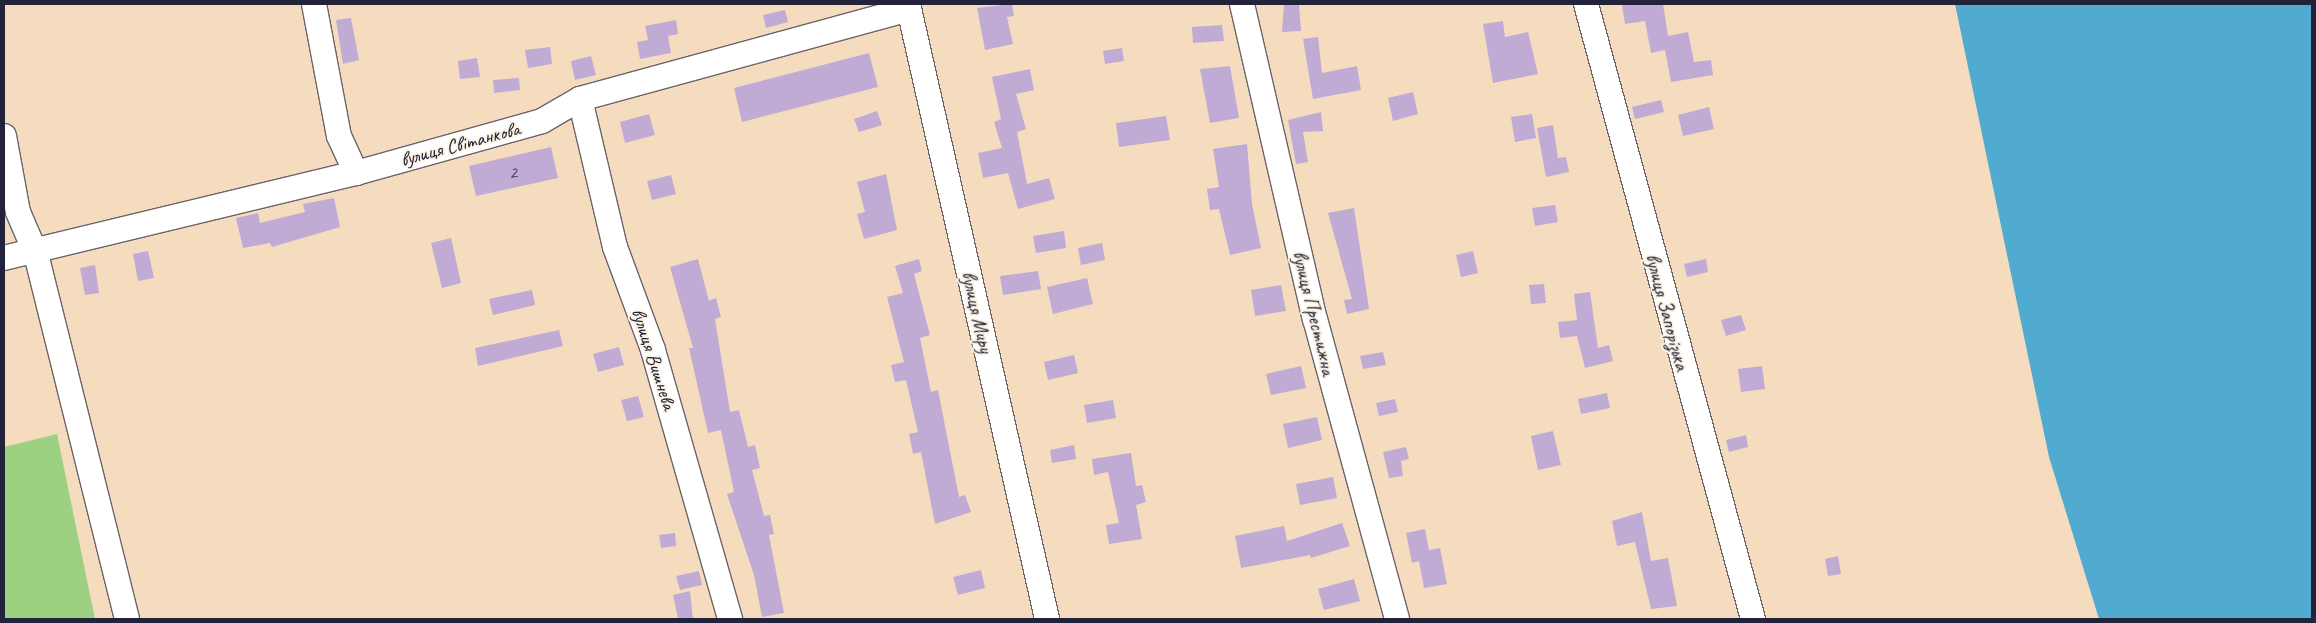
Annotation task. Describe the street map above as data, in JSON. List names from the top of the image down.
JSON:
{
  "streets": {
    "street": [
      "вулиця Світанкова",
      "вулиця Миру",
      "вулиця Запорізька",
      "вулиця Престижна",
      "вулиця Вишнева"
    ]
  },
  "crossings": [
    ["вулиця Світанкова", "вулиця Миру"],
    ["вулиця Світанкова", "вулиця Вишнева"]
  ],
  "house_numbers": ["2"]
}
